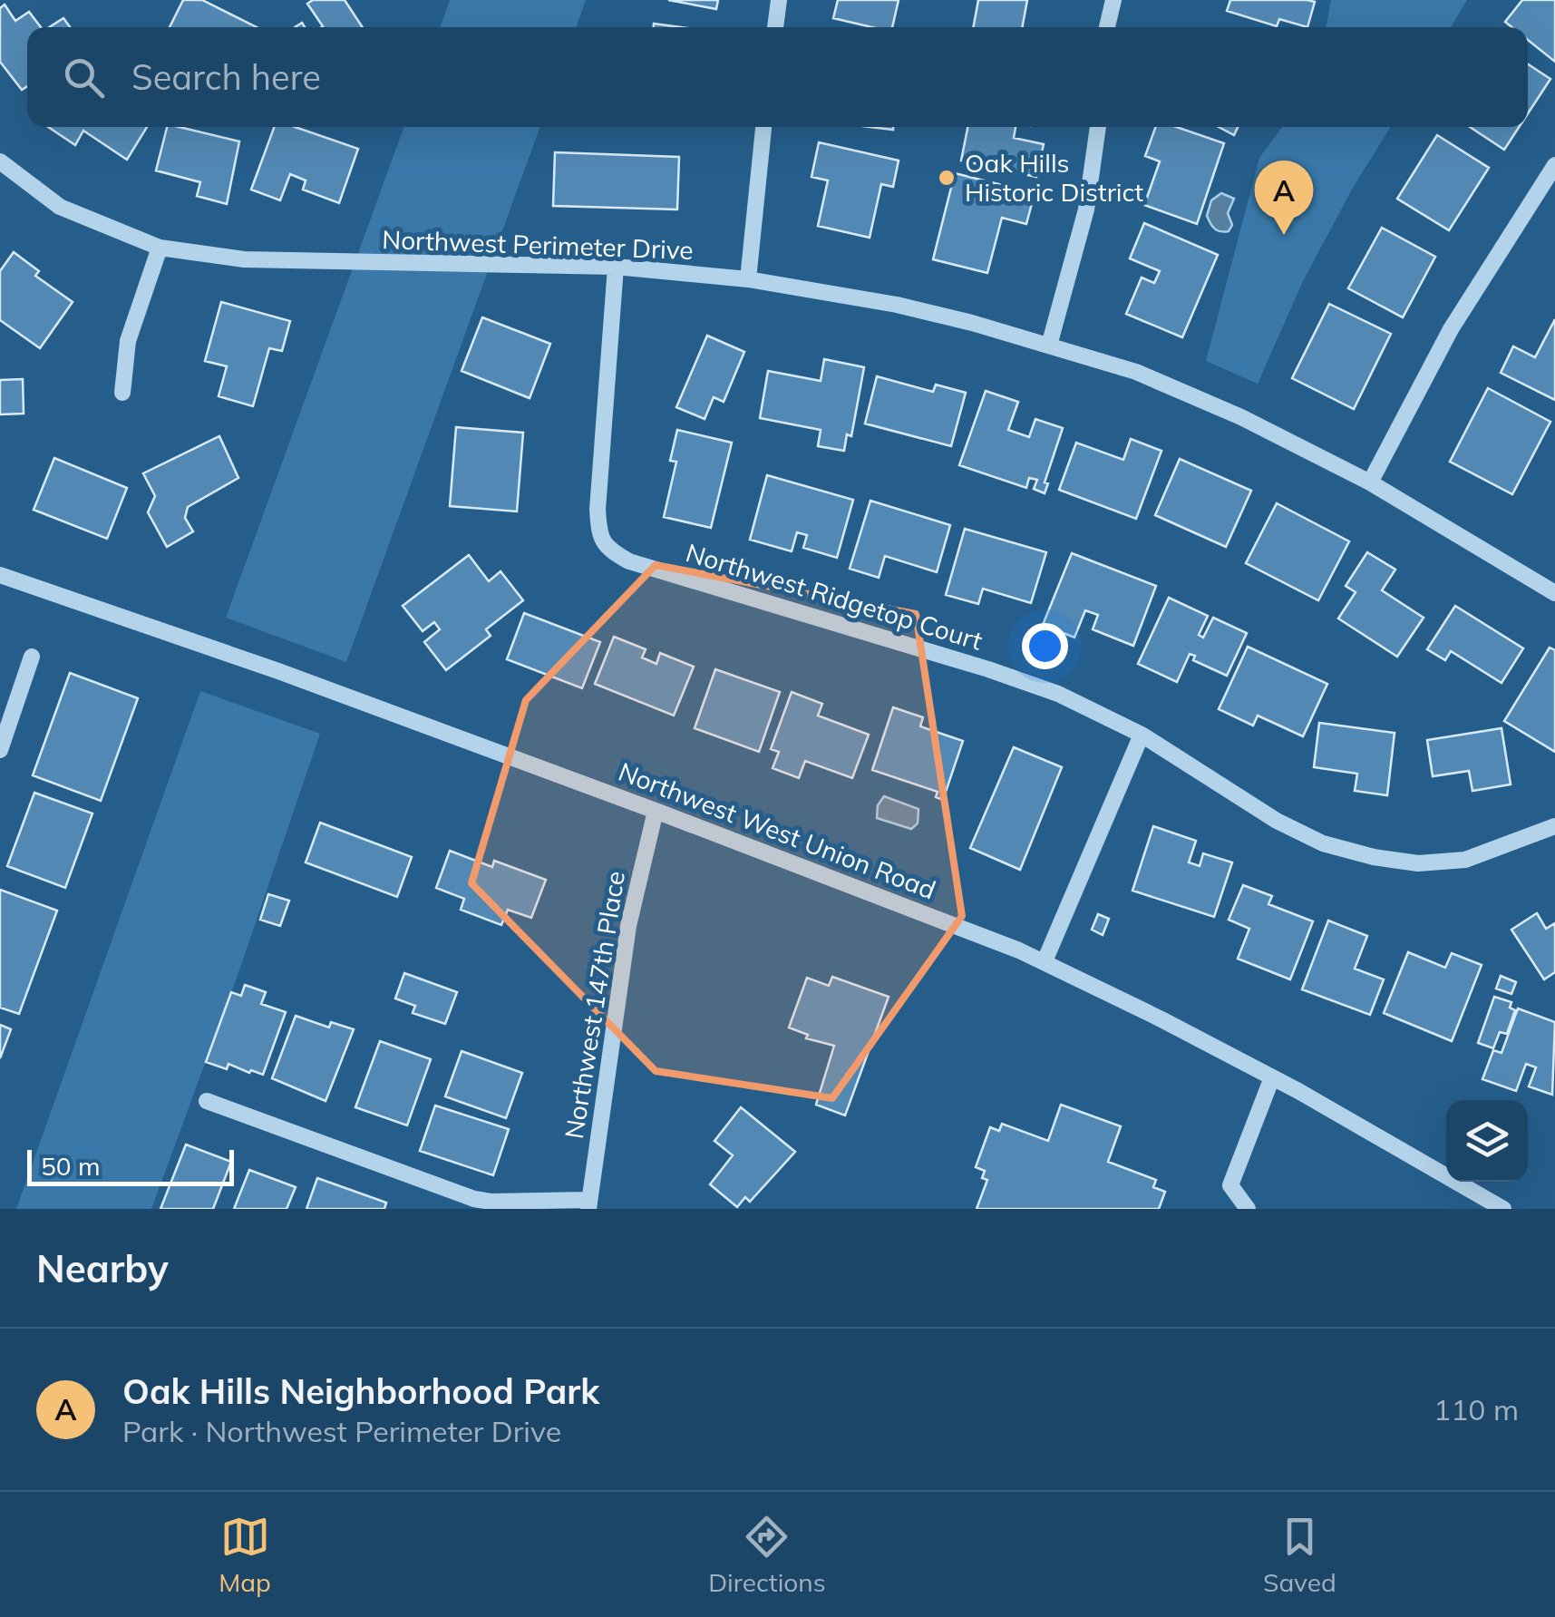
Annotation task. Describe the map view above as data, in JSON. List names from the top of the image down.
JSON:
{
  "streets": {
    "street": [
      "Northwest Perimeter Drive",
      "Northwest Ridgetop Court",
      "Northwest West Union Road",
      "Northwest 147th Place"
    ]
  },
  "crossings": [
    ["Northwest Perimeter Drive", "Northwest Ridgetop Court"],
    ["Northwest West Union Road", "Northwest 147th Place"]
  ],
  "places": ["Oak Hills Historic District"],
  "scale_bar": "50 m",
  "page": {
    "search": "Search here",
    "pins": "A",
    "scale": "50 m",
    "heading": "Nearby",
    "list": [
      {
        "mark": "A",
        "name": "Oak Hills Neighborhood Park",
        "note": "Park · Northwest Perimeter Drive",
        "value": "110 m"
      }
    ],
    "nav": ["Map", "Directions", "Saved"]
  }
}
